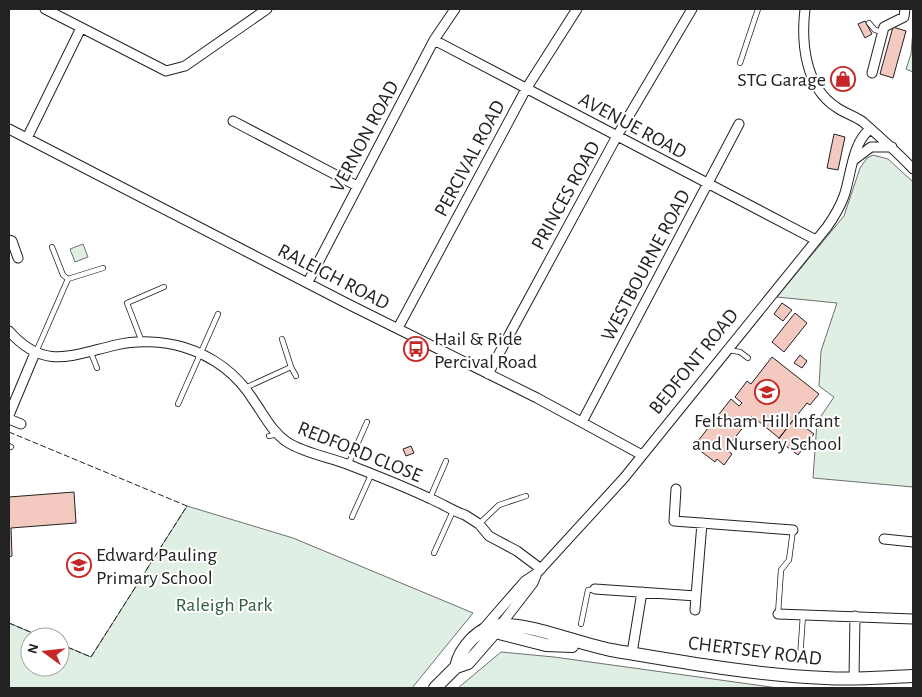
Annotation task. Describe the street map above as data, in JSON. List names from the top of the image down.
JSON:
{
  "streets": {
    "street": [
      "AVENUE ROAD",
      "VERNON ROAD",
      "PERCIVAL ROAD",
      "PRINCES ROAD",
      "WESTBOURNE ROAD",
      "RALEIGH ROAD",
      "BEDFONT ROAD",
      "REDFORD CLOSE",
      "CHERTSEY ROAD"
    ]
  },
  "crossings": [
    ["AVENUE ROAD", "VERNON ROAD"],
    ["AVENUE ROAD", "PERCIVAL ROAD"],
    ["AVENUE ROAD", "PRINCES ROAD"],
    ["AVENUE ROAD", "WESTBOURNE ROAD"],
    ["AVENUE ROAD", "BEDFONT ROAD"],
    ["VERNON ROAD", "RALEIGH ROAD"],
    ["PERCIVAL ROAD", "RALEIGH ROAD"],
    ["PRINCES ROAD", "RALEIGH ROAD"],
    ["WESTBOURNE ROAD", "RALEIGH ROAD"],
    ["RALEIGH ROAD", "BEDFONT ROAD"],
    ["BEDFONT ROAD", "REDFORD CLOSE"],
    ["BEDFONT ROAD", "CHERTSEY ROAD"]
  ],
  "parks": ["Raleigh Park"],
  "places": {
    "shop": ["STG Garage"],
    "bus stop": ["Hail & Ride Percival Road"],
    "school or university": ["Feltham Hill Infant and Nursery School", "Edward Pauling Primary School"]
  },
  "north": "left"
}
